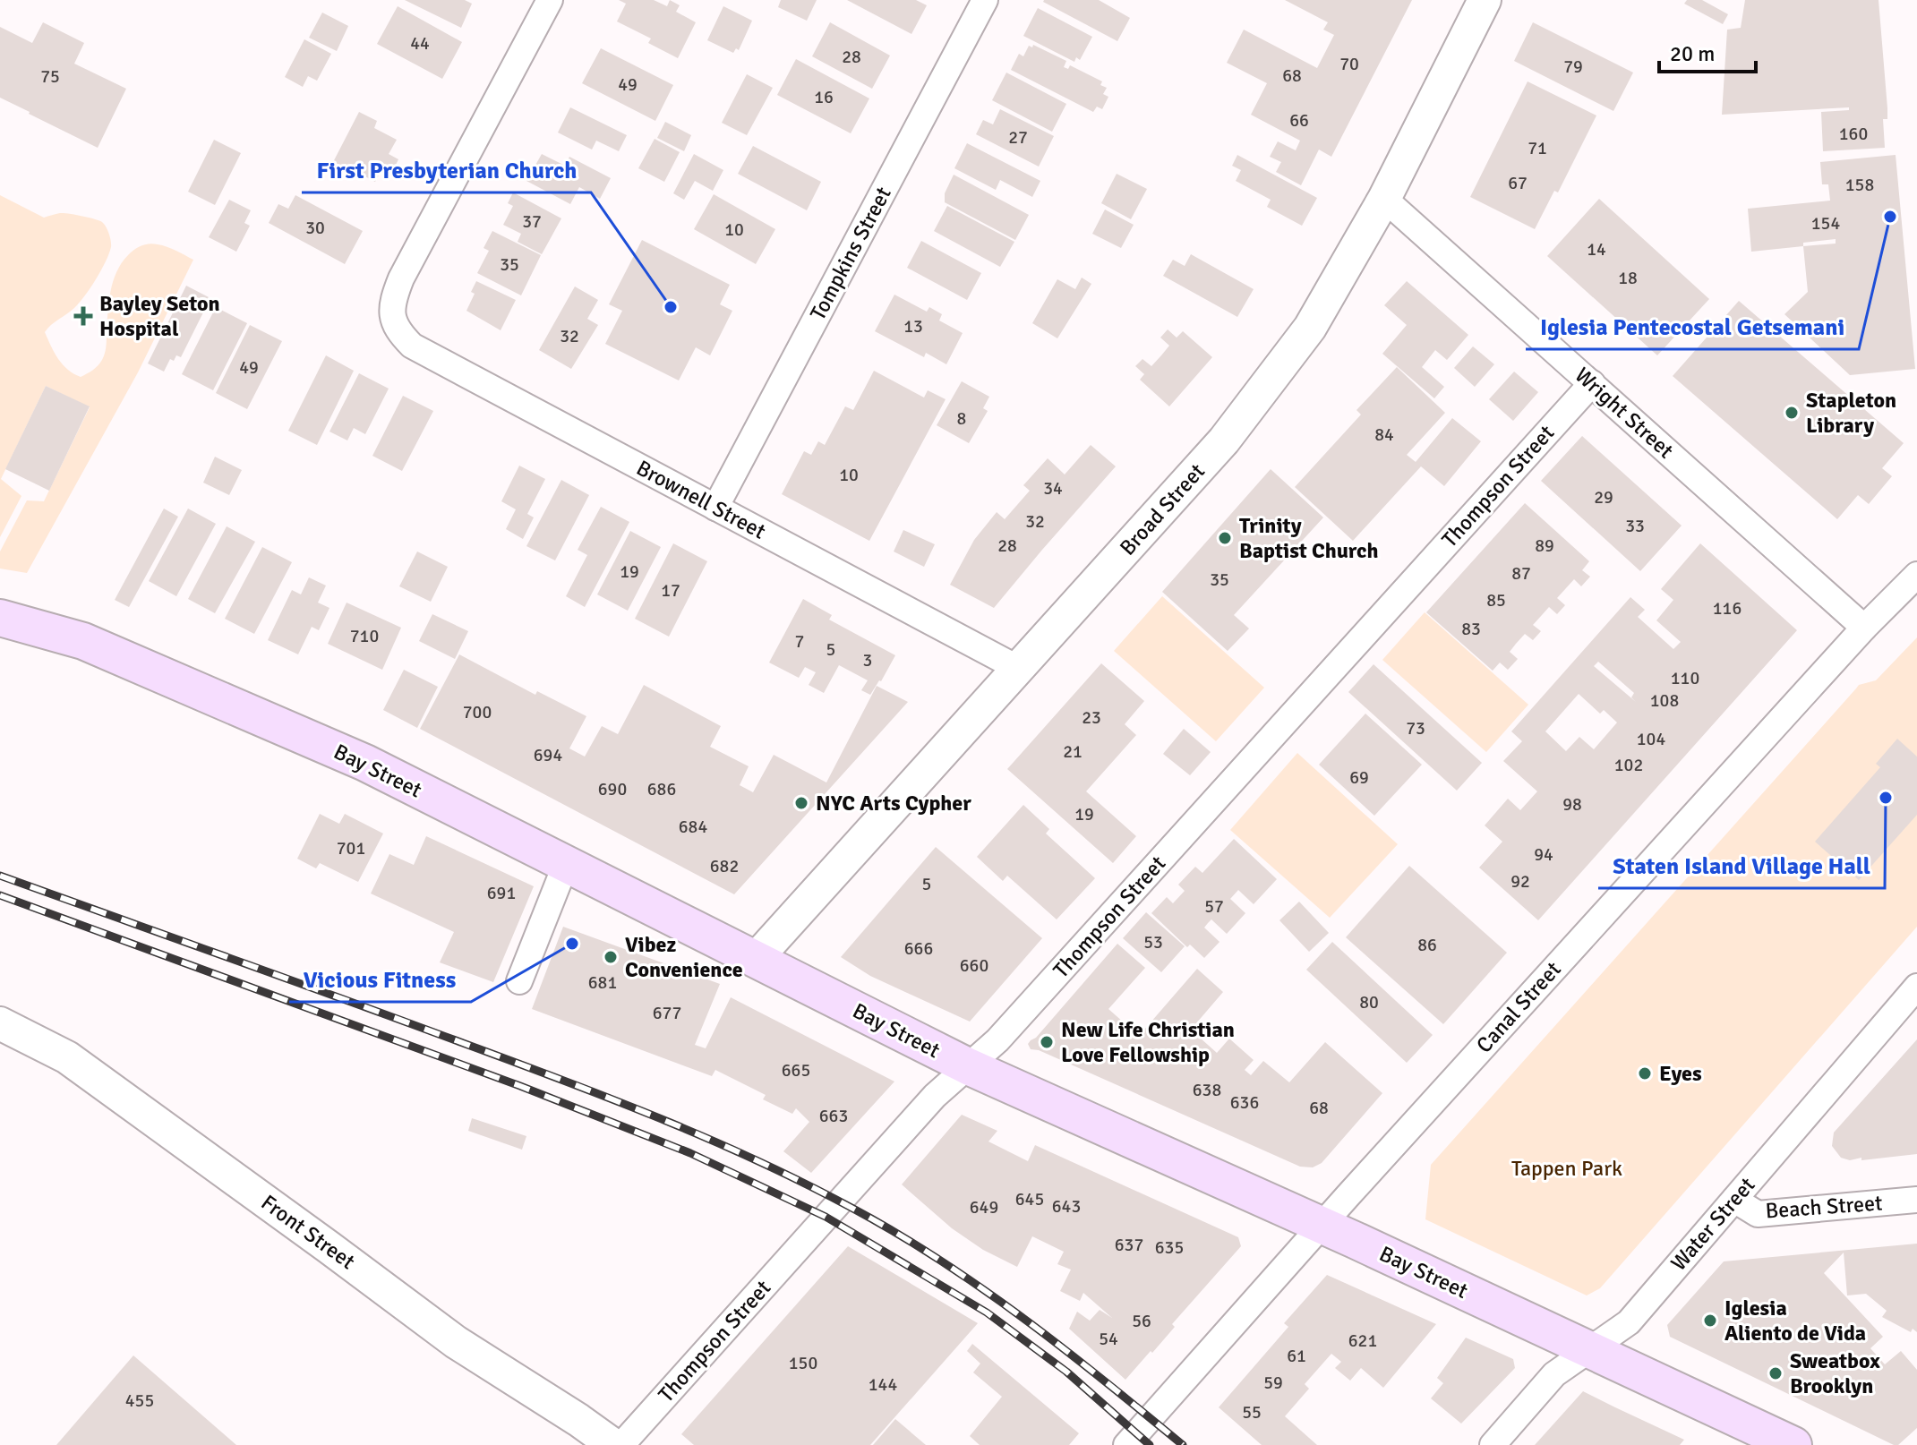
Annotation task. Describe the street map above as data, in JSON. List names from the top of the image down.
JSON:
{
  "streets": {
    "main road": ["Bay Street"],
    "street": [
      "Tompkins Street",
      "Wright Street",
      "Thompson Street",
      "Brownell Street",
      "Broad Street",
      "Canal Street",
      "Beach Street",
      "Water Street",
      "Front Street"
    ]
  },
  "crossings": [
    ["Tompkins Street", "Brownell Street"],
    ["Wright Street", "Thompson Street"],
    ["Wright Street", "Broad Street"],
    ["Wright Street", "Canal Street"],
    ["Thompson Street", "Bay Street"],
    ["Brownell Street", "Broad Street"],
    ["Broad Street", "Bay Street"],
    ["Bay Street", "Canal Street"],
    ["Bay Street", "Water Street"],
    ["Beach Street", "Water Street"]
  ],
  "parks": ["Tappen Park"],
  "places": {
    "other": [
      "Iglesia Pentecostal Getsemani",
      "First Presbyterian Church",
      "Stapleton Library",
      "Trinity Baptist Church",
      "Staten Island Village Hall",
      "NYC Arts Cypher",
      "Vicious Fitness",
      "Vibez Convenience",
      "New Life Christian Love Fellowship",
      "Eyes",
      "Iglesia Aliento de Vida",
      "Sweatbox Brooklyn"
    ],
    "health": ["Bayley Seton Hospital"]
  },
  "house_numbers": [
    "44",
    "28",
    "70",
    "79",
    "68",
    "75",
    "49",
    "16",
    "66",
    "160",
    "27",
    "71",
    "67",
    "158",
    "37",
    "154",
    "30",
    "10",
    "14",
    "35",
    "18",
    "13",
    "32",
    "49",
    "8",
    "84",
    "10",
    "34",
    "29",
    "32",
    "33",
    "28",
    "89",
    "19",
    "87",
    "35",
    "17",
    "85",
    "116",
    "83",
    "710",
    "7",
    "5",
    "3",
    "110",
    "108",
    "700",
    "23",
    "73",
    "104",
    "21",
    "694",
    "102",
    "69",
    "690",
    "686",
    "98",
    "19",
    "684",
    "701",
    "94",
    "682",
    "92",
    "5",
    "691",
    "57",
    "53",
    "86",
    "666",
    "660",
    "681",
    "80",
    "677",
    "665",
    "638",
    "636",
    "68",
    "663",
    "645",
    "643",
    "649",
    "637",
    "635",
    "56",
    "54",
    "621",
    "61",
    "150",
    "59",
    "144",
    "455",
    "55"
  ],
  "scale_bar": "20 m"
}
